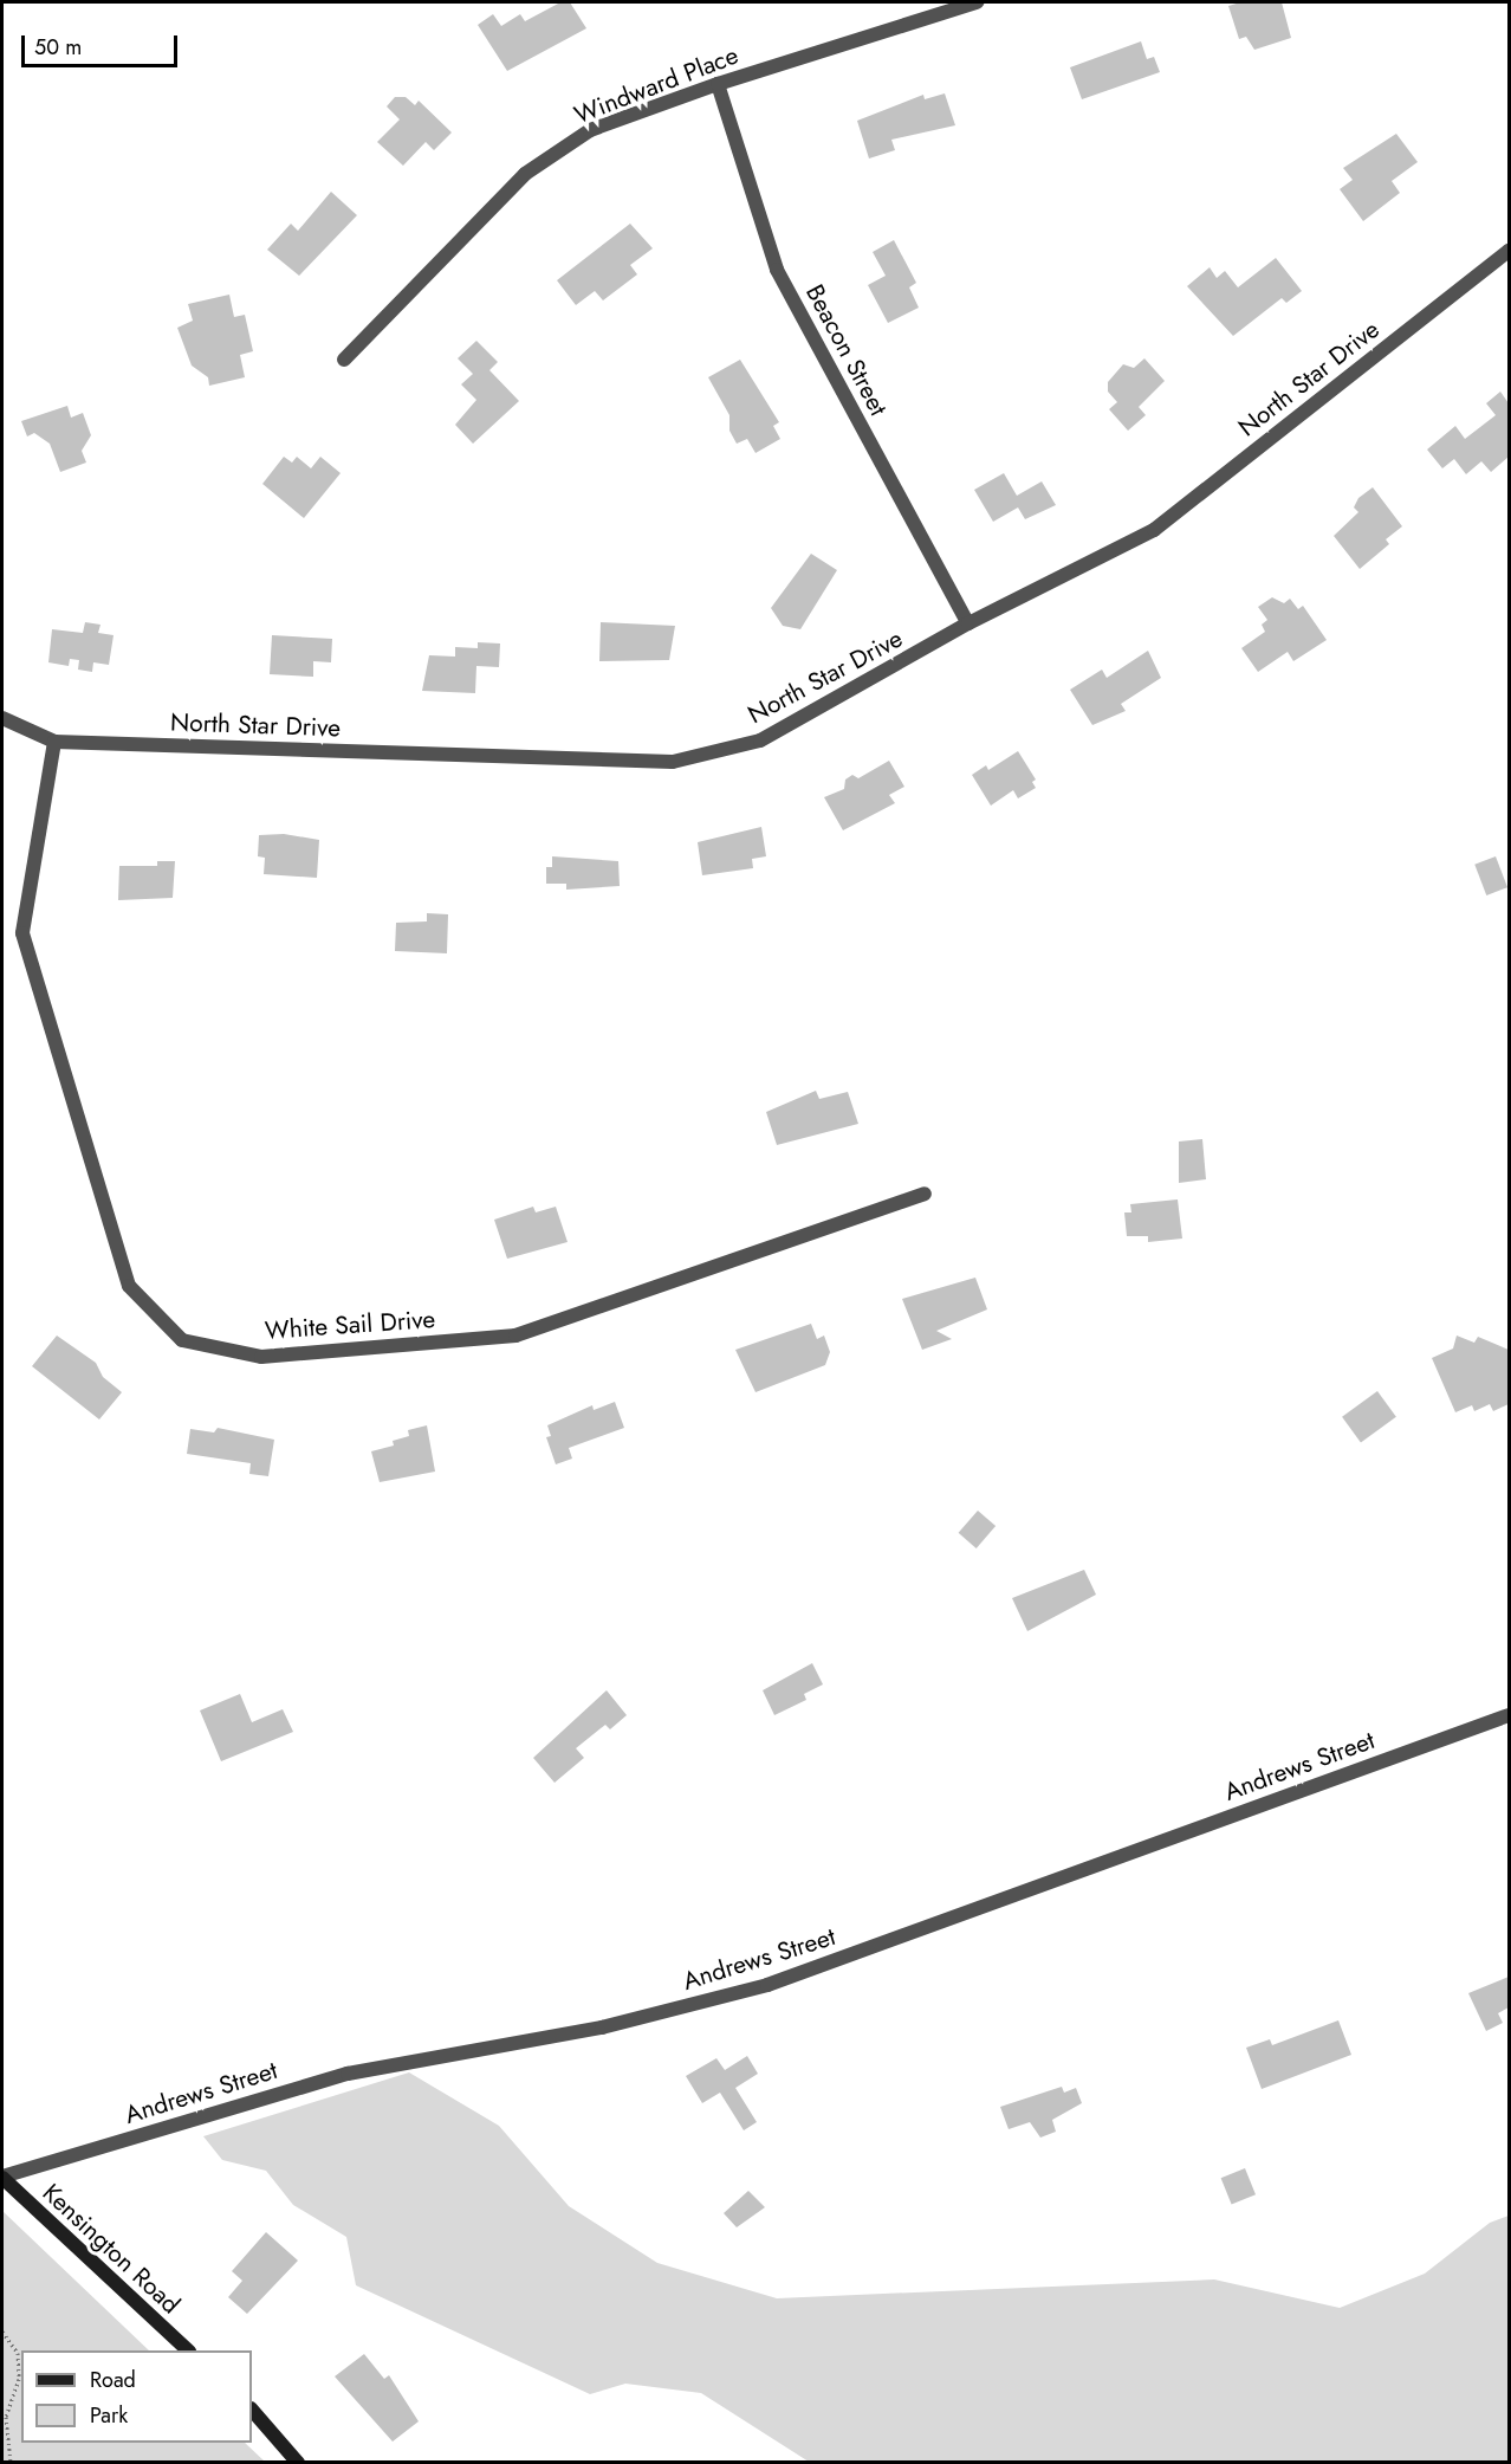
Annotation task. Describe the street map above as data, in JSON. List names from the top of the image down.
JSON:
{
  "streets": {
    "main road": ["Kensington Road"],
    "street": [
      "Windward Place",
      "Beacon Street",
      "North Star Drive",
      "White Sail Drive",
      "Andrews Street"
    ]
  },
  "crossings": [
    ["Windward Place", "Beacon Street"],
    ["Beacon Street", "North Star Drive"],
    ["North Star Drive", "White Sail Drive"],
    ["Andrews Street", "Kensington Road"]
  ],
  "legend": ["Road", "Park"],
  "scale_bar": "50 m"
}
